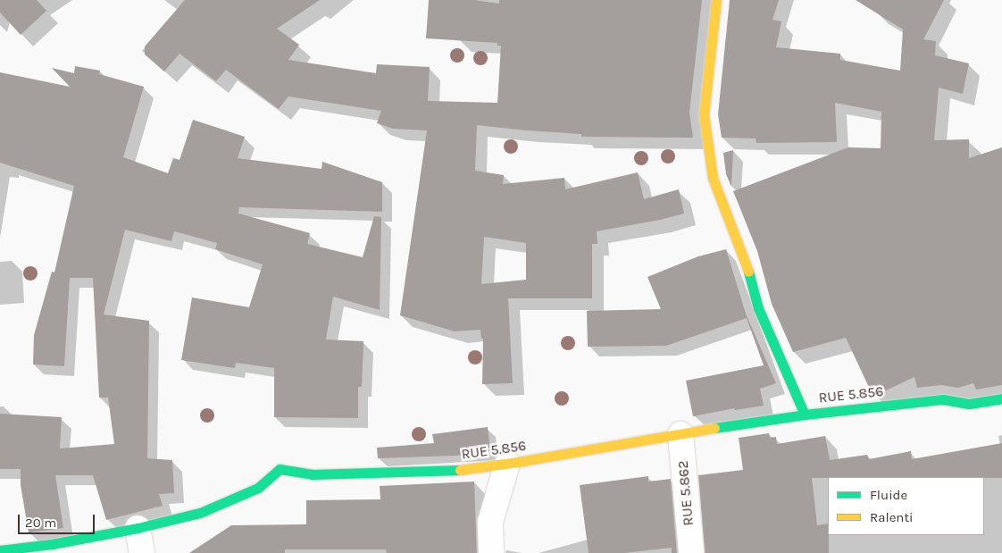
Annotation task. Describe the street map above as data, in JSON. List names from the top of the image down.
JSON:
{
  "streets": {
    "street": ["RUE 5.856", "RUE 5.862"]
  },
  "crossings": [
    ["RUE 5.856", "RUE 5.862"]
  ],
  "legend": ["Fluide", "Ralenti"],
  "scale_bar": "20 m"
}
